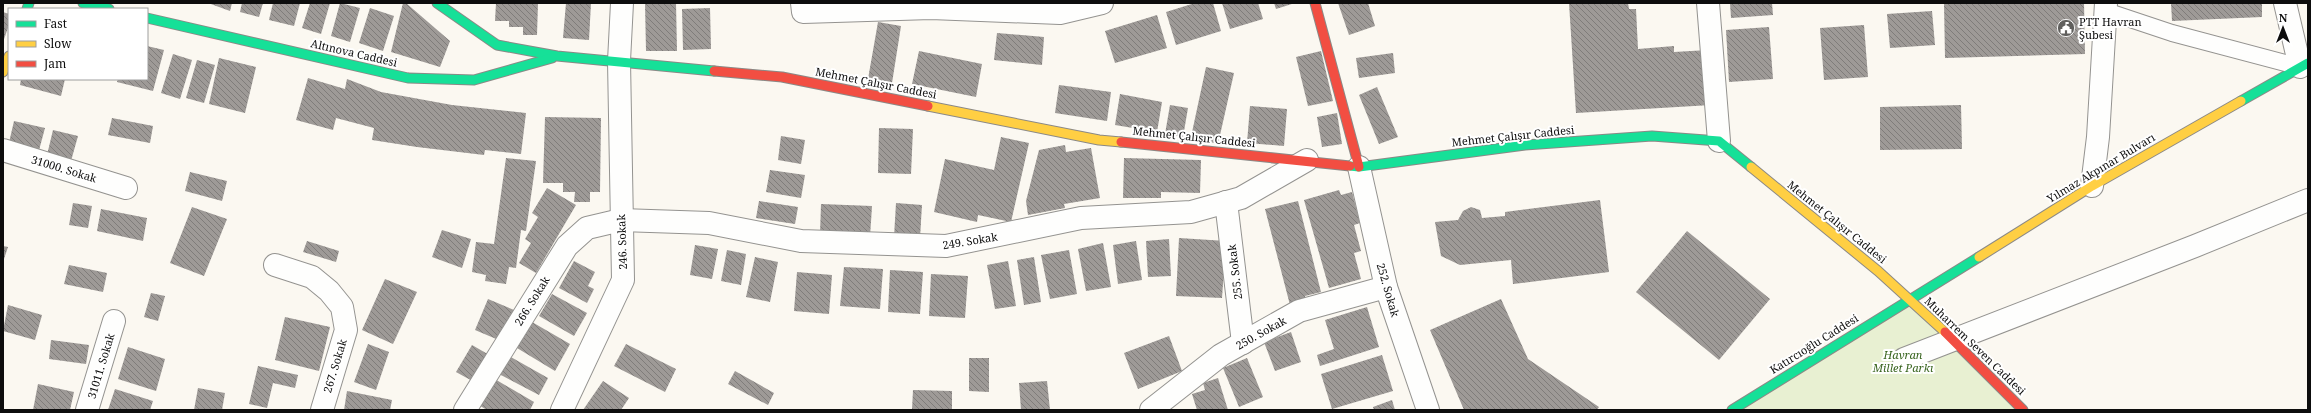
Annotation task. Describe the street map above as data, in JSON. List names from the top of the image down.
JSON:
{
  "streets": {
    "main road": [
      "Altınova Caddesi",
      "Mehmet Çalışır Caddesi",
      "Yılmaz Akpınar Bulvarı",
      "Katırcıoğlu Caddesi",
      "Muharrem Seven Caddesi"
    ],
    "street": [
      "31000. Sokak",
      "249. Sokak",
      "246. Sokak",
      "255. Sokak",
      "252. Sokak",
      "266. Sokak",
      "250. Sokak",
      "31011. Sokak",
      "267. Sokak"
    ]
  },
  "crossings": [
    ["Altınova Caddesi", "Mehmet Çalışır Caddesi"],
    ["Mehmet Çalışır Caddesi", "Yılmaz Akpınar Bulvarı"],
    ["Mehmet Çalışır Caddesi", "249. Sokak"],
    ["Mehmet Çalışır Caddesi", "246. Sokak"],
    ["Mehmet Çalışır Caddesi", "252. Sokak"],
    ["Mehmet Çalışır Caddesi", "Katırcıoğlu Caddesi"],
    ["Mehmet Çalışır Caddesi", "Muharrem Seven Caddesi"],
    ["Yılmaz Akpınar Bulvarı", "Katırcıoğlu Caddesi"],
    ["Yılmaz Akpınar Bulvarı", "Muharrem Seven Caddesi"],
    ["249. Sokak", "246. Sokak"],
    ["249. Sokak", "255. Sokak"],
    ["249. Sokak", "266. Sokak"],
    ["246. Sokak", "266. Sokak"],
    ["255. Sokak", "250. Sokak"],
    ["252. Sokak", "250. Sokak"],
    ["Katırcıoğlu Caddesi", "Muharrem Seven Caddesi"]
  ],
  "parks": ["Havran Millet Parkı"],
  "places": {
    "public building": ["PTT Havran Şubesi"]
  },
  "legend": ["Fast", "Slow", "Jam"],
  "north": "top"
}
